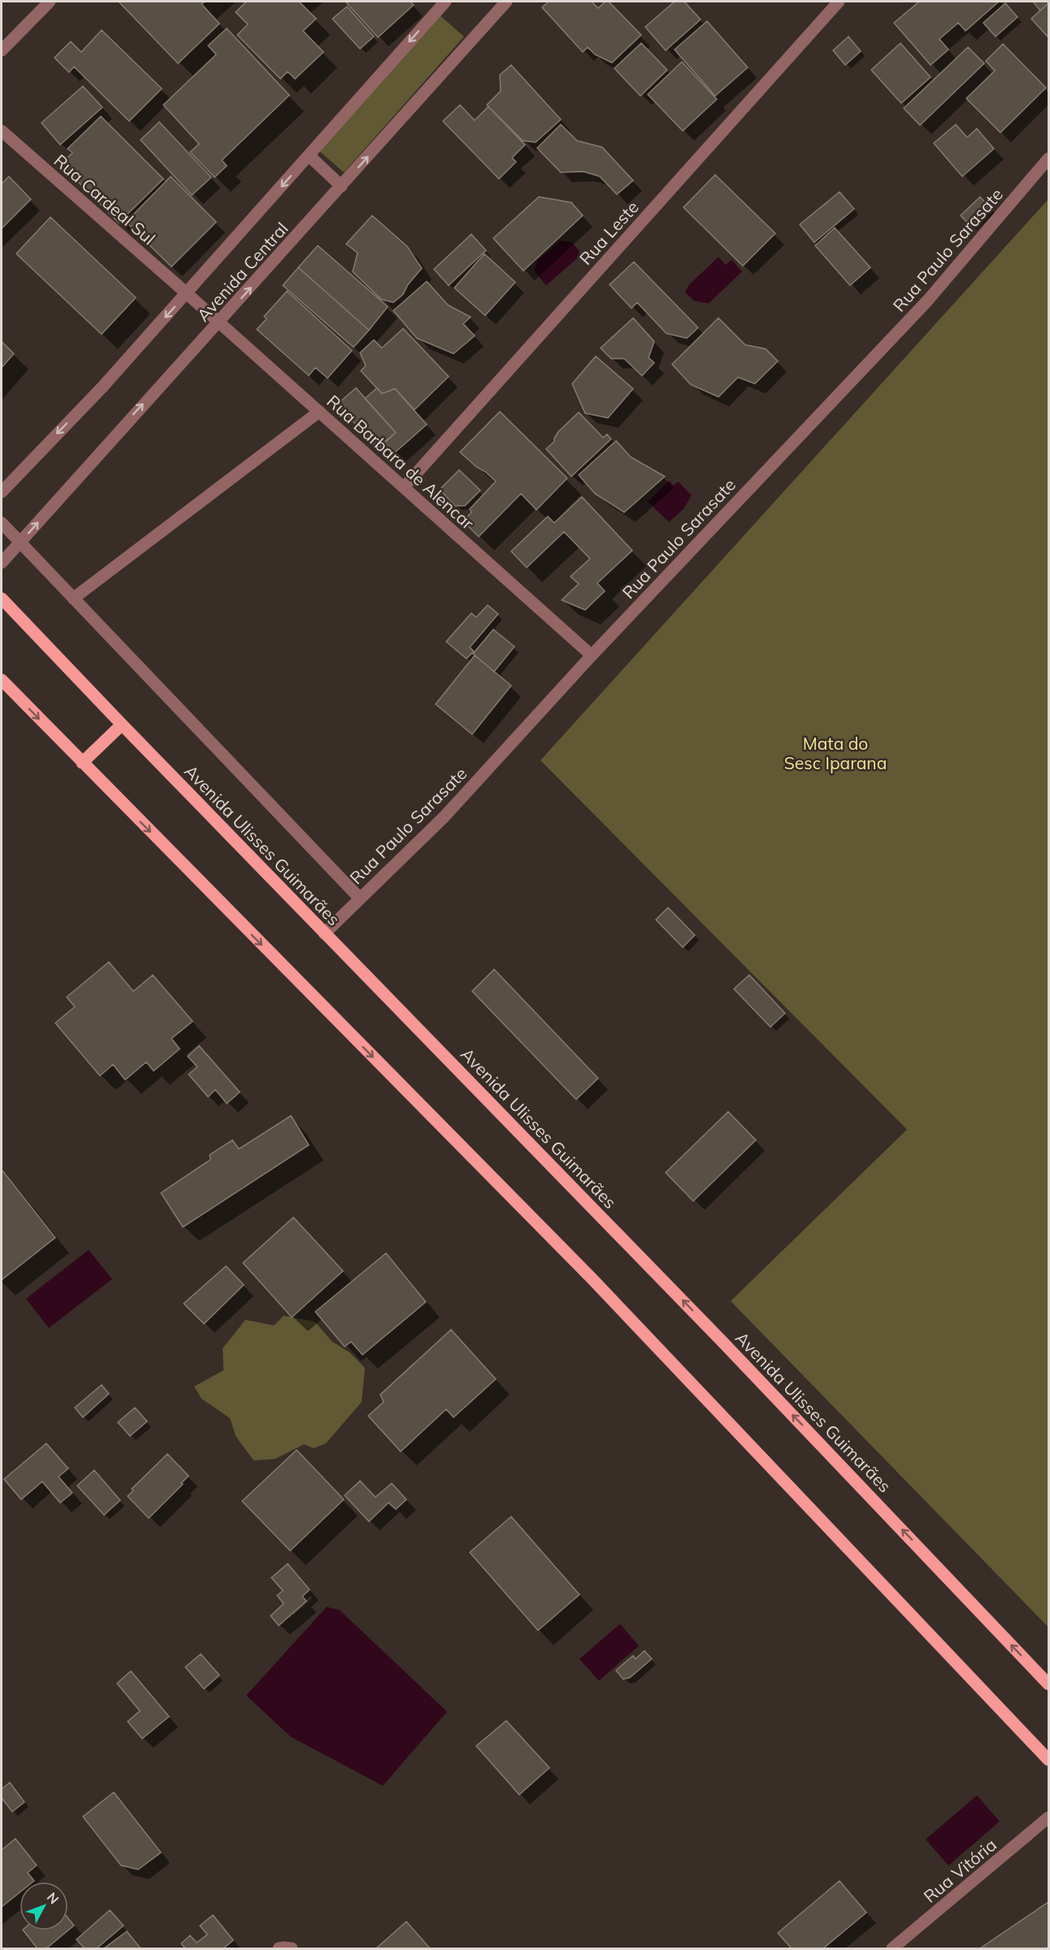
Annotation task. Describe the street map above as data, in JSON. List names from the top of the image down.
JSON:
{
  "streets": {
    "main road": ["Avenida Ulisses Guimarães"],
    "street": [
      "Rua Cardeal Sul",
      "Rua Leste",
      "Rua Paulo Sarasate",
      "Avenida Central",
      "Rua Barbara de Alencar",
      "Rua Vitória"
    ]
  },
  "crossings": [
    ["Rua Cardeal Sul", "Avenida Central"],
    ["Rua Cardeal Sul", "Rua Barbara de Alencar"],
    ["Rua Leste", "Rua Barbara de Alencar"],
    ["Rua Paulo Sarasate", "Rua Barbara de Alencar"],
    ["Rua Paulo Sarasate", "Avenida Ulisses Guimarães"],
    ["Avenida Central", "Rua Barbara de Alencar"]
  ],
  "parks": ["Mata do Sesc Iparana"],
  "north": "top right"
}
